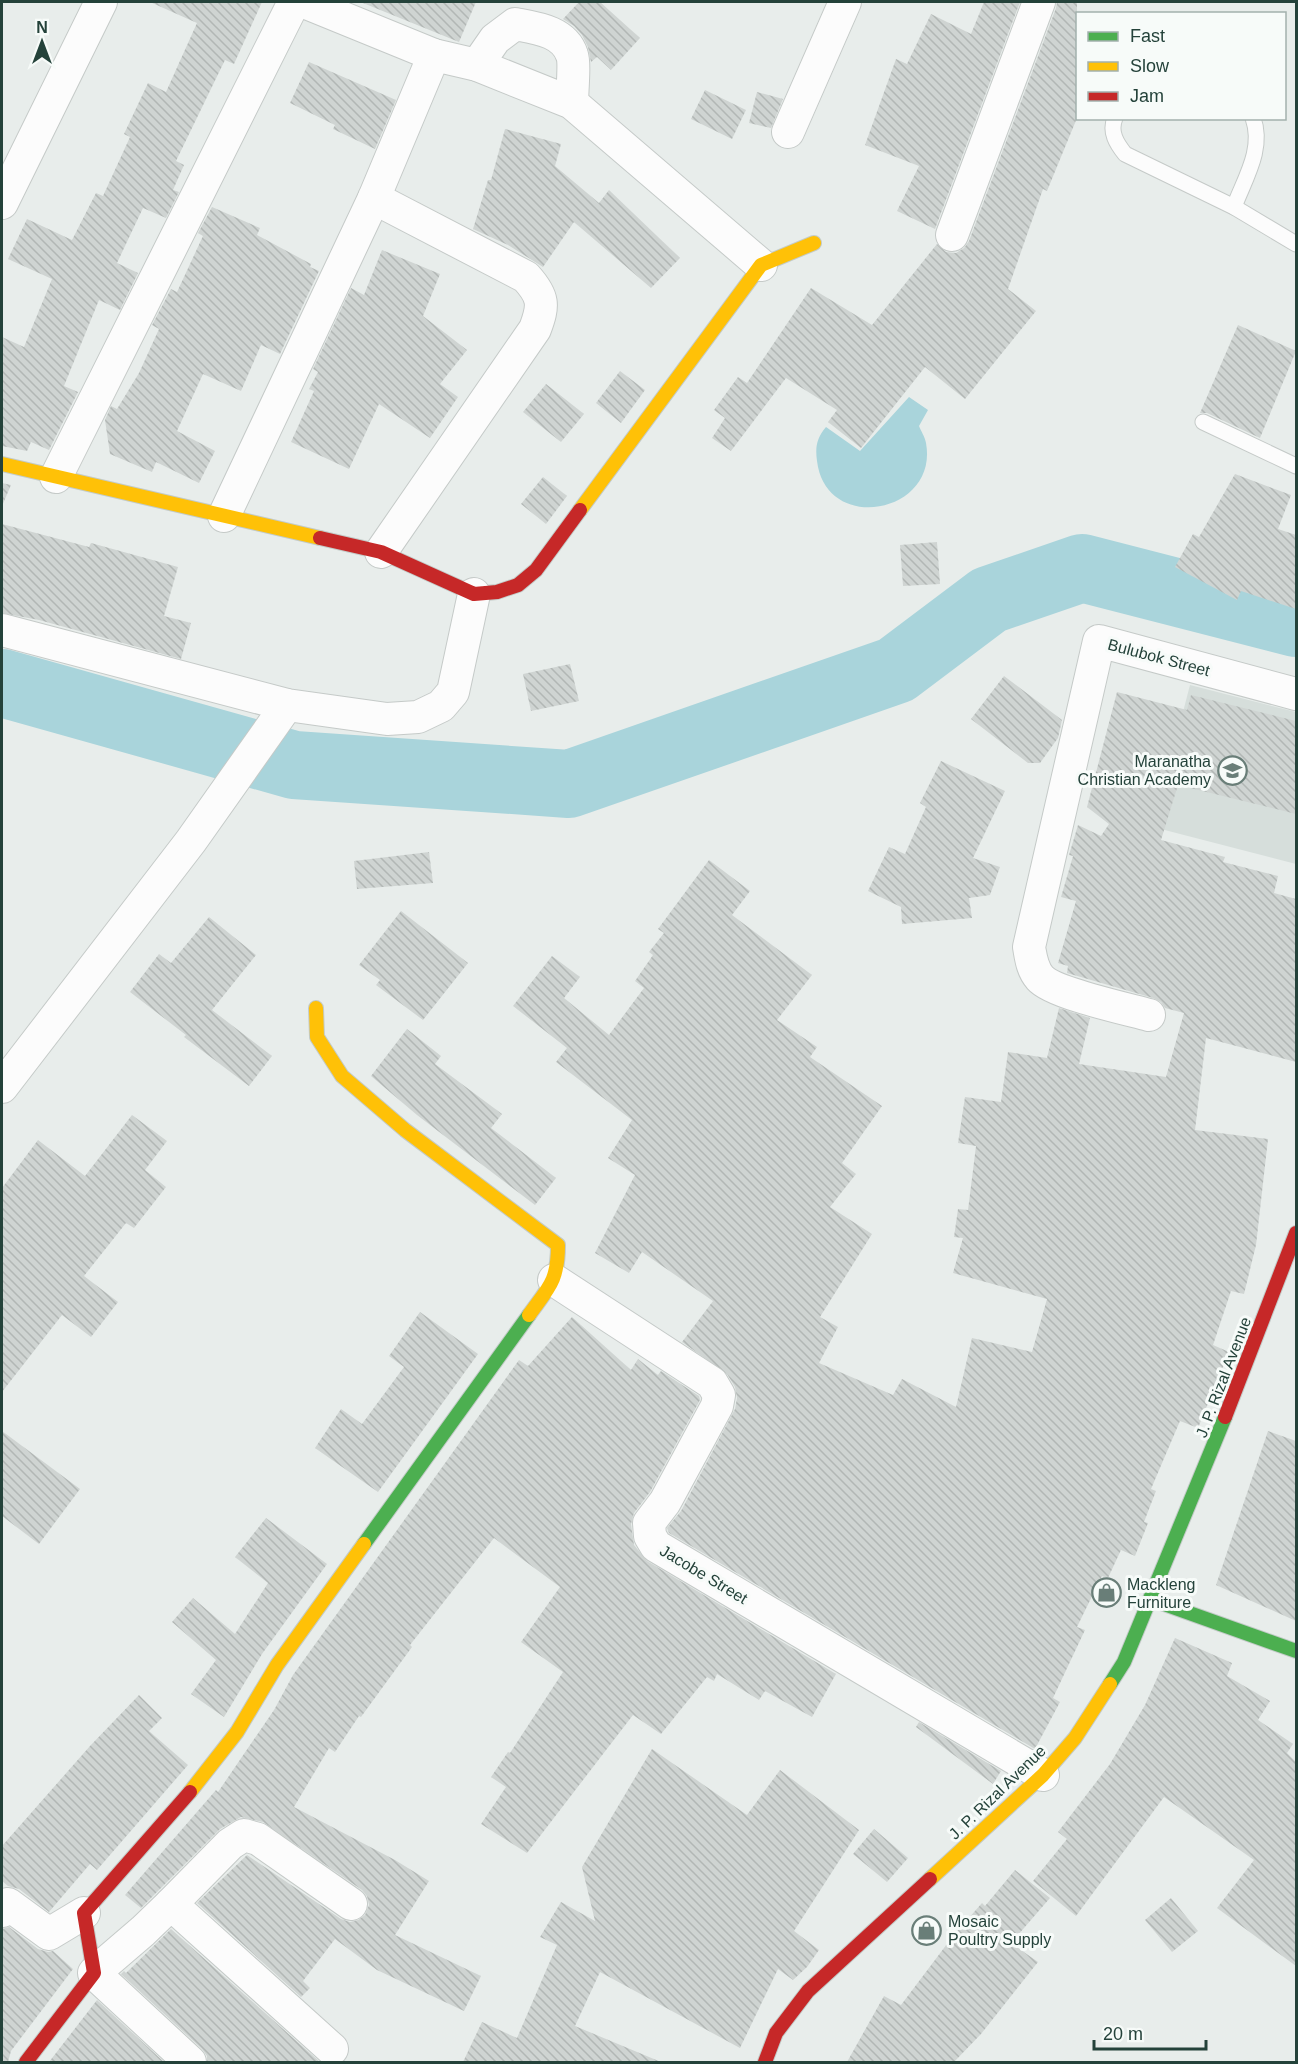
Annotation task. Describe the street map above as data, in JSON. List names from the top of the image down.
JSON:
{
  "streets": {
    "street": ["Bulubok Street", "J. P. Rizal Avenue", "Jacobe Street"]
  },
  "crossings": [
    ["J. P. Rizal Avenue", "Jacobe Street"]
  ],
  "places": {
    "school or university": ["Maranatha Christian Academy"],
    "shop": ["Mackleng Furniture", "Mosaic Poultry Supply"]
  },
  "legend": ["Fast", "Slow", "Jam"],
  "scale_bar": "20 m",
  "north": "top"
}
